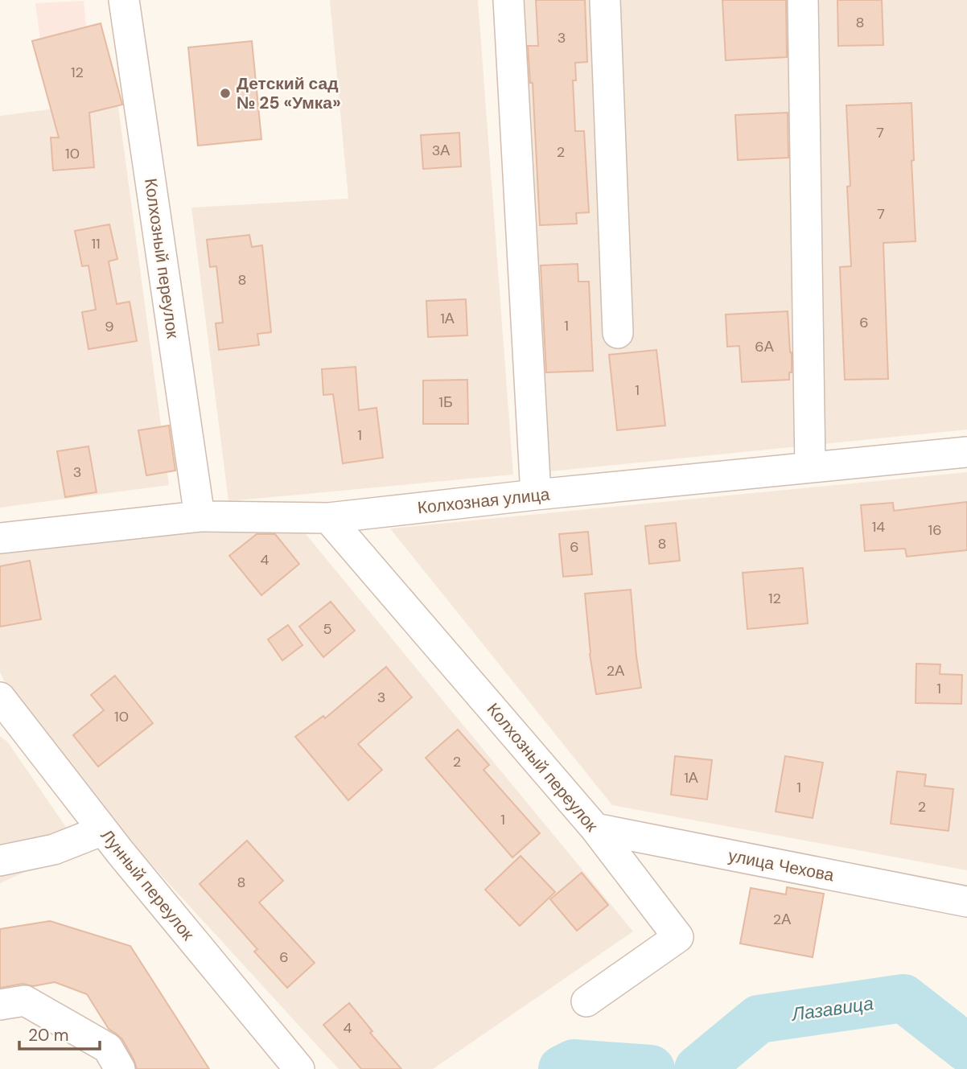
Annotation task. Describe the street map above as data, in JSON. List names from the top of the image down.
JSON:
{
  "streets": {
    "street": [
      "Колхозный переулок",
      "Колхозная улица",
      "улица Чехова",
      "Лунный переулок"
    ]
  },
  "crossings": [
    ["Колхозный переулок", "Колхозная улица"],
    ["Колхозный переулок", "улица Чехова"]
  ],
  "water": ["Лазавица"],
  "places": ["Детский сад № 25 «Умка»"],
  "house_numbers": [
    "8",
    "3",
    "12",
    "7",
    "3А",
    "2",
    "10",
    "7",
    "11",
    "8",
    "1А",
    "6",
    "1",
    "9",
    "6А",
    "1",
    "1Б",
    "1",
    "3",
    "14",
    "16",
    "8",
    "6",
    "4",
    "12",
    "5",
    "2А",
    "1",
    "3",
    "10",
    "2",
    "1А",
    "1",
    "2",
    "1",
    "8",
    "2А",
    "6",
    "4"
  ],
  "scale_bar": "20 m"
}
